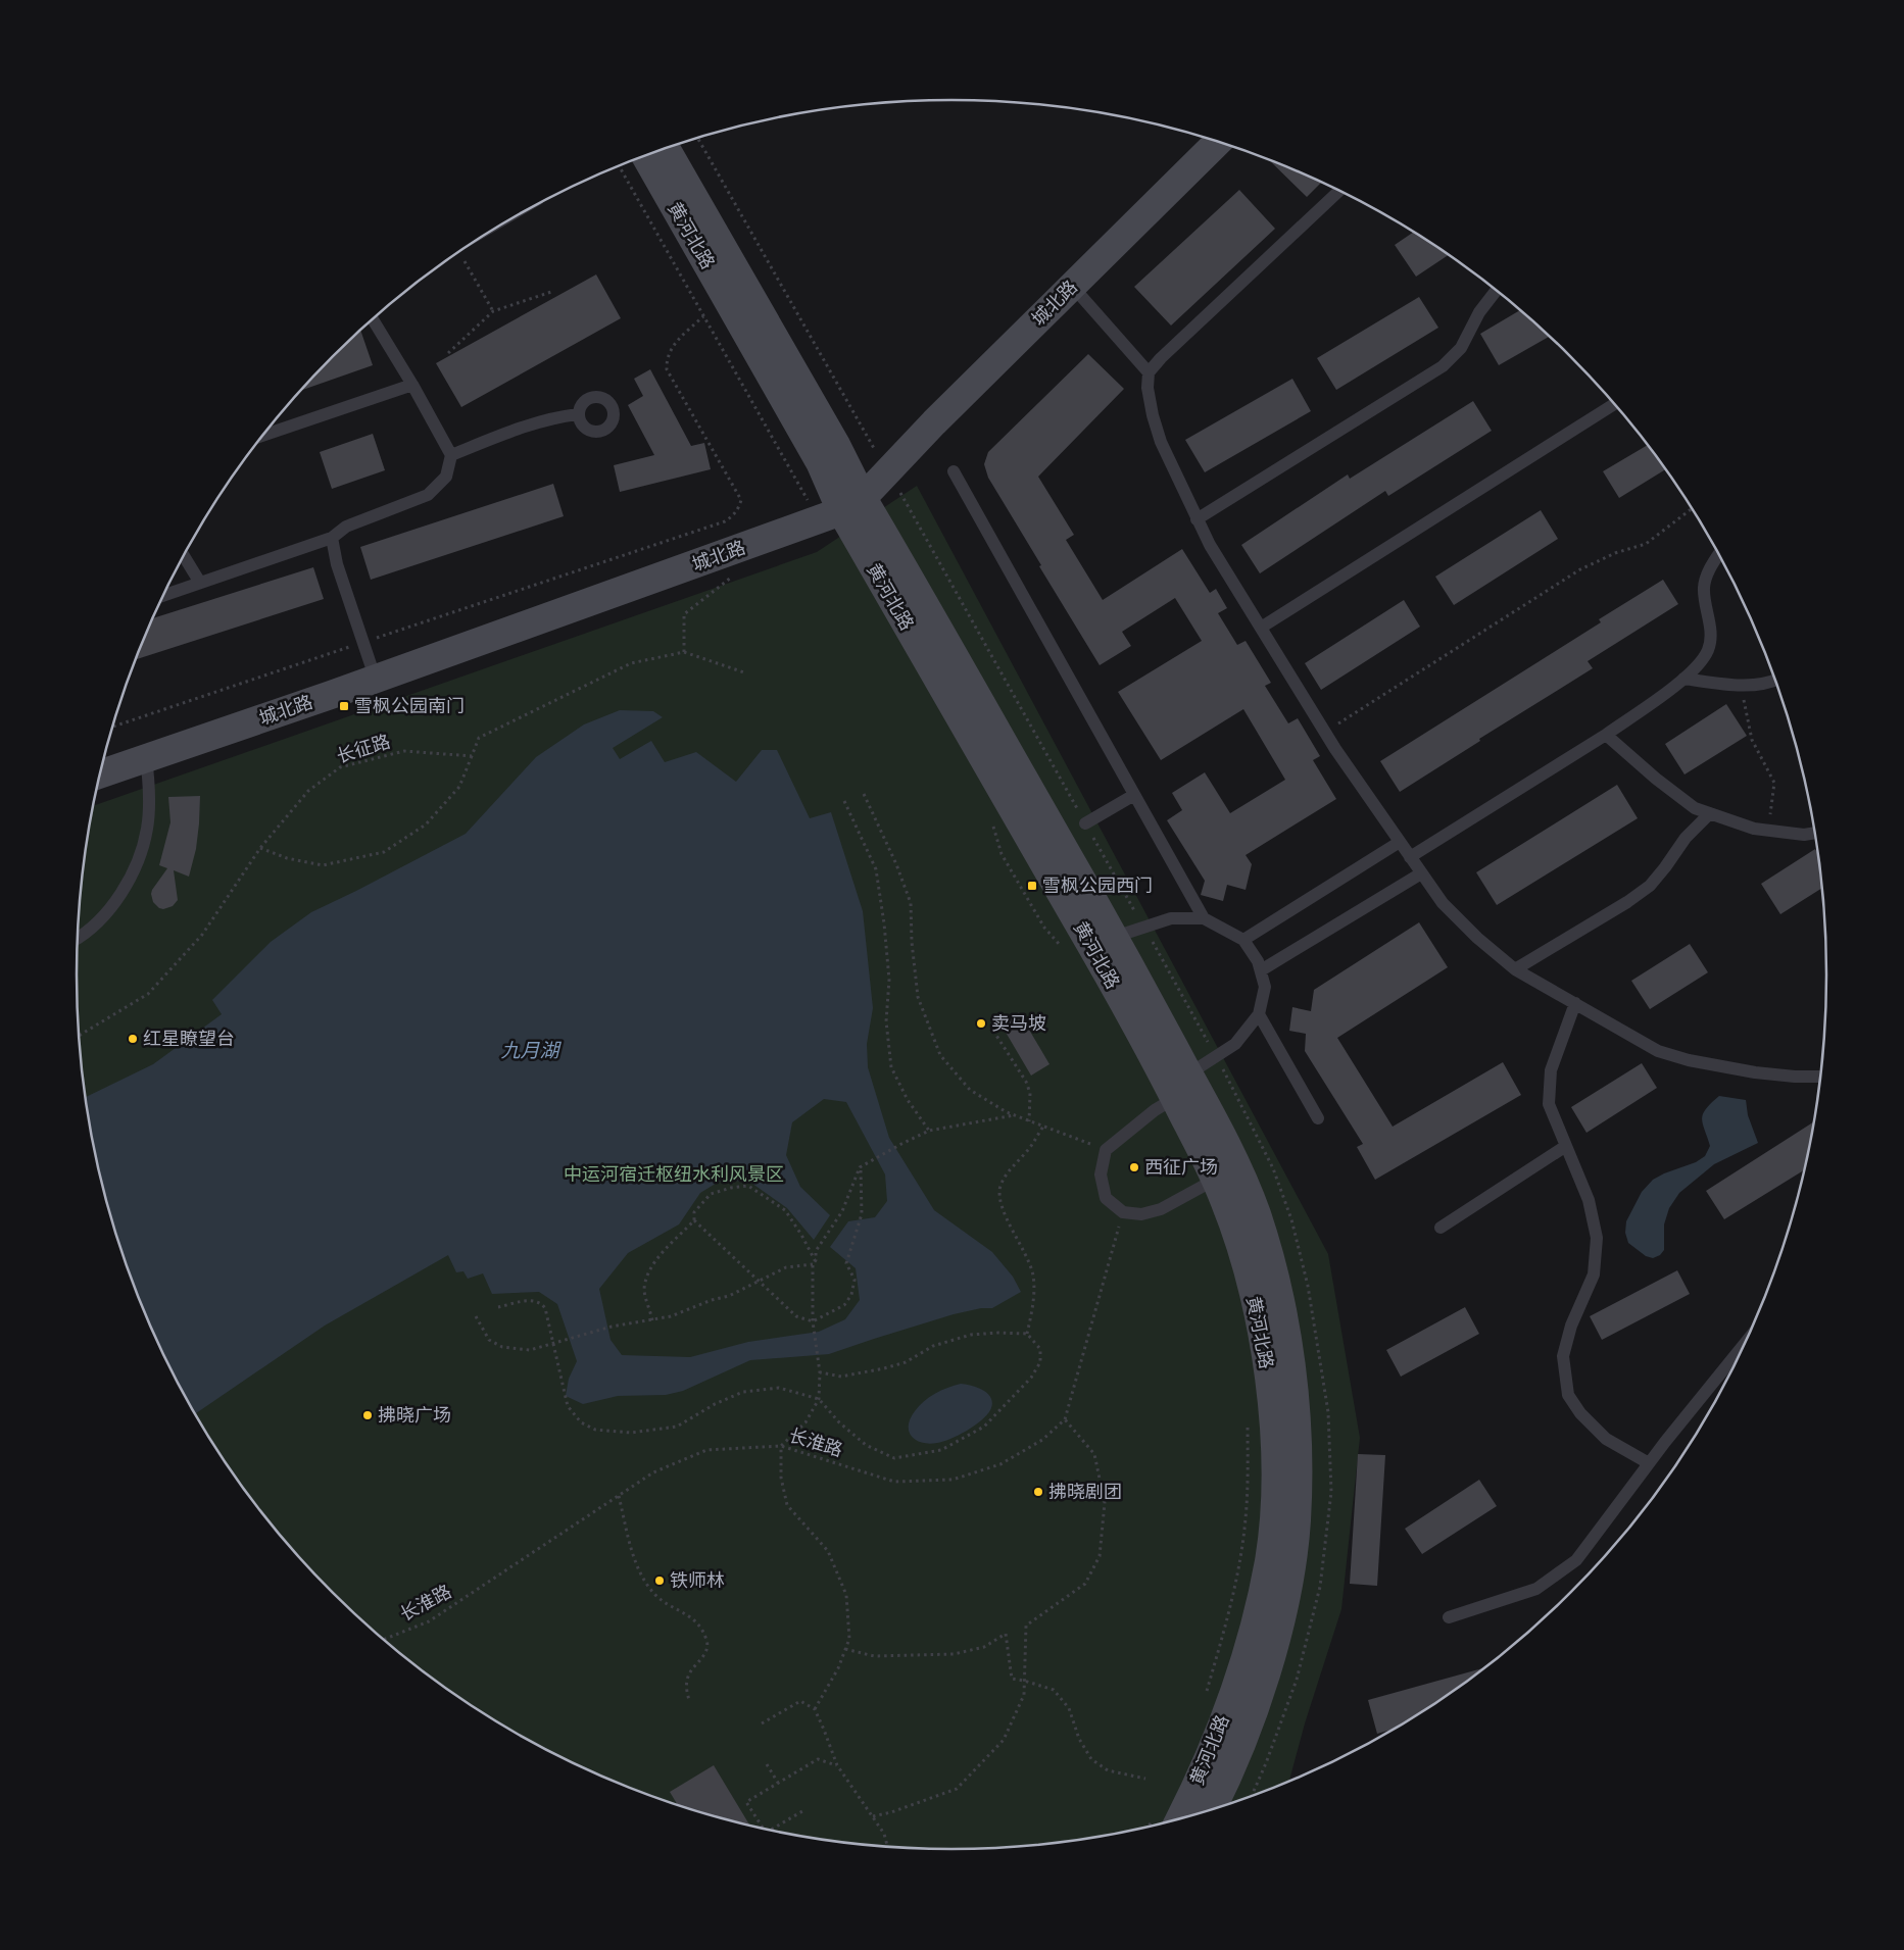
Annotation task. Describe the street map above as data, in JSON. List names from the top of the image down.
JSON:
{
  "streets": {
    "main road": ["黄河北路", "城北路"],
    "path": ["长征路", "长淮路"]
  },
  "crossings": [
    ["黄河北路", "城北路"]
  ],
  "water": ["九月湖"],
  "parks": ["中运河宿迁枢纽水利风景区"],
  "places": {
    "transit": ["雪枫公园南门", "雪枫公园西门"],
    "other": [
      "卖马坡",
      "红星瞭望台",
      "西征广场",
      "拂晓广场",
      "拂晓剧团",
      "铁师林"
    ]
  }
}
